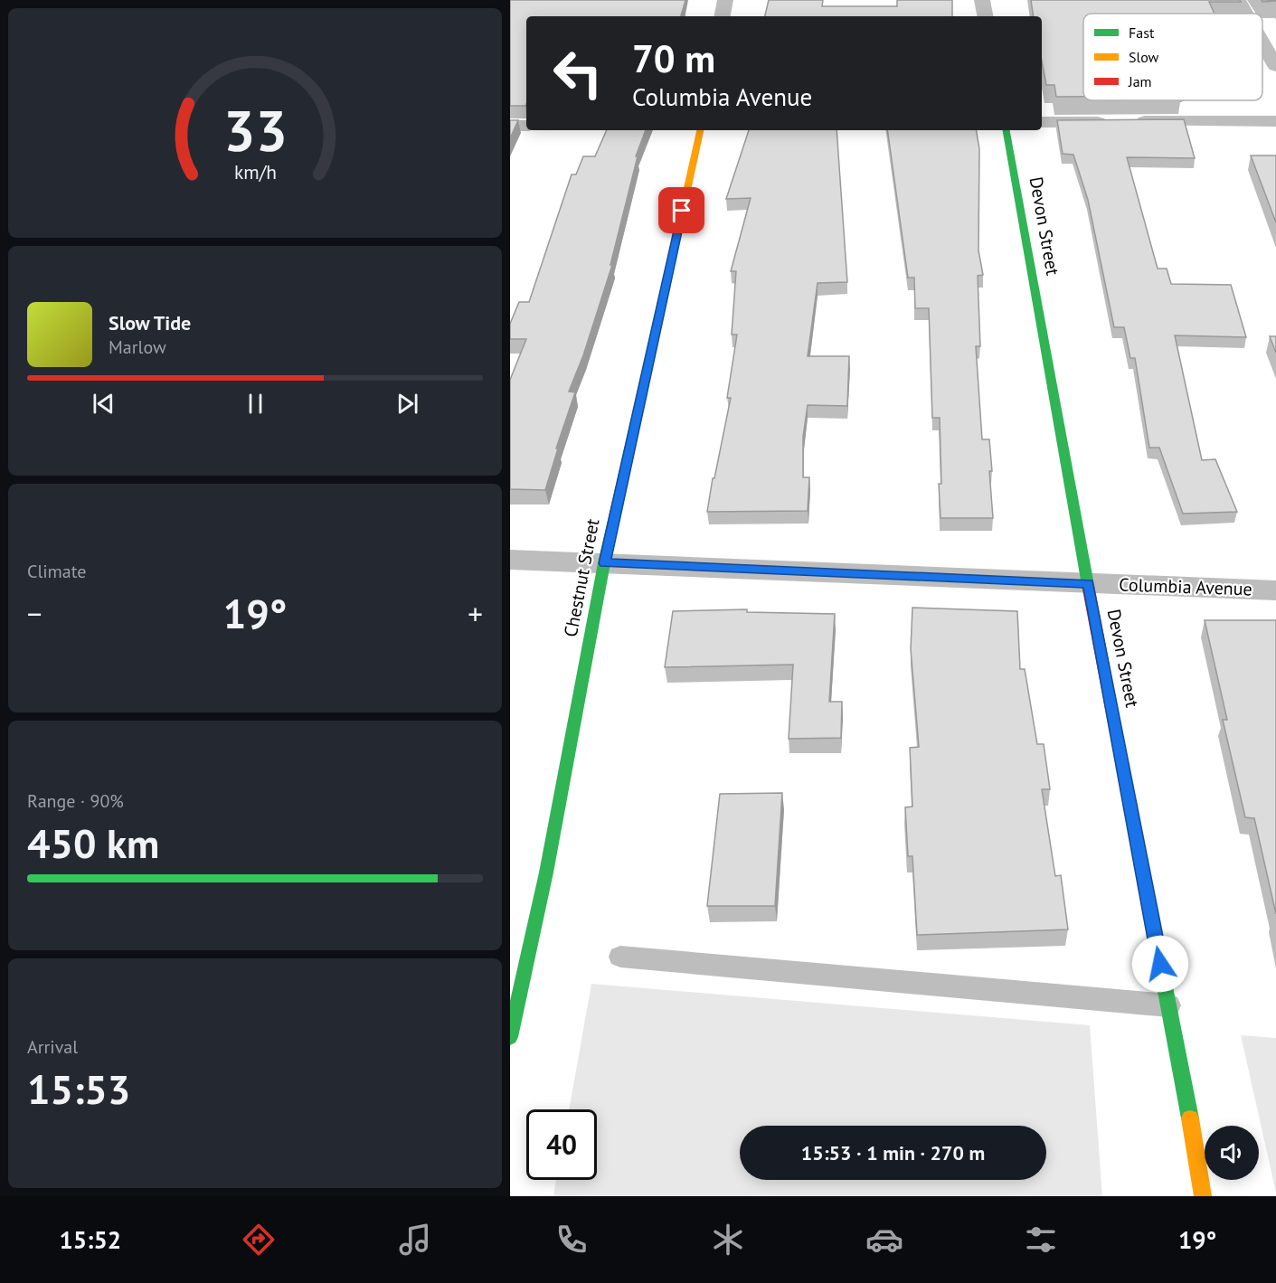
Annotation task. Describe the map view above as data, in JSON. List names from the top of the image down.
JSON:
{
  "streets": {
    "street": ["Devon Street", "Chestnut Street", "Columbia Avenue"]
  },
  "crossings": [
    ["Devon Street", "Columbia Avenue"],
    ["Chestnut Street", "Columbia Avenue"]
  ],
  "legend": ["Fast", "Slow", "Jam"],
  "page": {
    "turn": ["70 m", "Columbia Avenue"],
    "song": ["Slow Tide", "Marlow"],
    "tile": [
      "Climate",
      ["Range · 90%", "450 km"],
      ["Arrival", "15:53"]
    ],
    "heat": ["−", "19°", "+"],
    "limit": "40",
    "trip": "15:53 · 1 min · 270 m",
    "tabs": ["15:52", "19°"],
    "gauge": ["33", "km/h"]
  }
}
